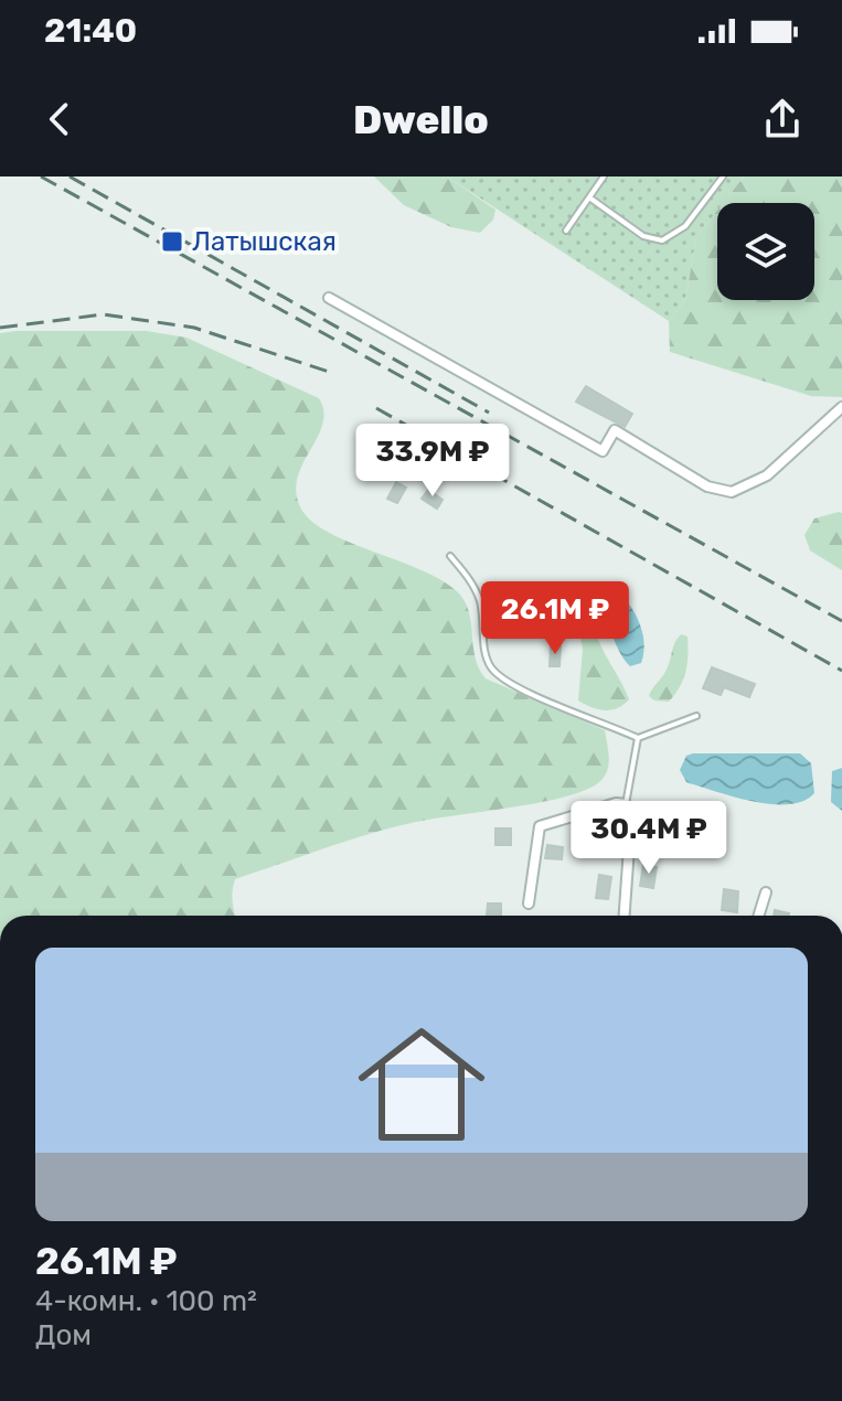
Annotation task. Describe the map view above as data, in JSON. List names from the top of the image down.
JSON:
{
  "places": {
    "transit": ["Латышская"]
  },
  "page": {
    "status": "21:40",
    "header": "Dwello",
    "price": ["33.9M ₽", "26.1M ₽", "30.4M ₽"],
    "list": [
      {
        "name": "26.1M ₽",
        "note": "4-комн. · 100 m² · Дом"
      }
    ]
  }
}
